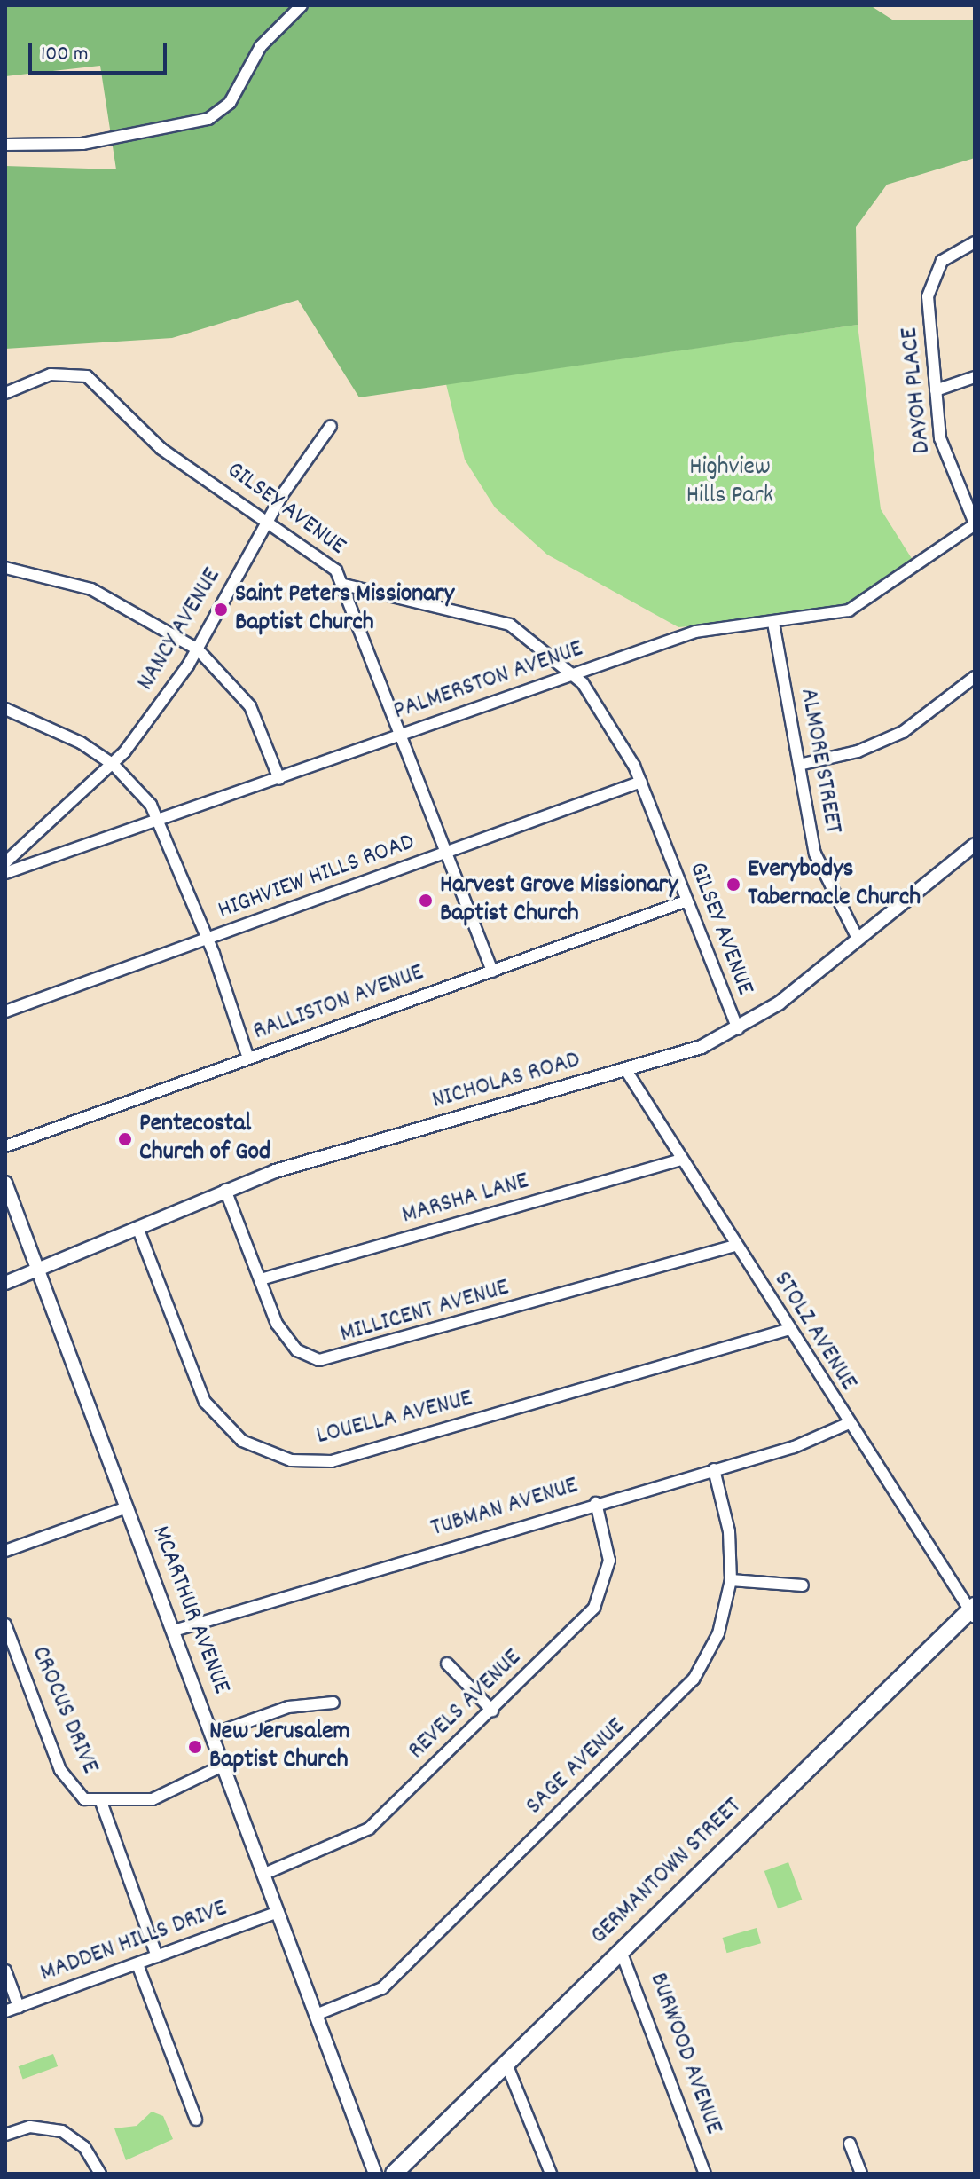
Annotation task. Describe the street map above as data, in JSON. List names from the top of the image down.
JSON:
{
  "streets": {
    "main road": ["GERMANTOWN STREET"],
    "street": [
      "DAYOH PLACE",
      "GILSEY AVENUE",
      "NANCY AVENUE",
      "PALMERSTON AVENUE",
      "ALMORE STREET",
      "HIGHVIEW HILLS ROAD",
      "RALLISTON AVENUE",
      "NICHOLAS ROAD",
      "MARSHA LANE",
      "MILLICENT AVENUE",
      "STOLZ AVENUE",
      "LOUELLA AVENUE",
      "TUBMAN AVENUE",
      "MCARTHUR AVENUE",
      "REVELS AVENUE",
      "CROCUS DRIVE",
      "SAGE AVENUE",
      "MADDEN HILLS DRIVE",
      "BURWOOD AVENUE"
    ]
  },
  "crossings": [
    ["DAYOH PLACE", "PALMERSTON AVENUE"],
    ["GILSEY AVENUE", "NANCY AVENUE"],
    ["GILSEY AVENUE", "PALMERSTON AVENUE"],
    ["GILSEY AVENUE", "HIGHVIEW HILLS ROAD"],
    ["GILSEY AVENUE", "RALLISTON AVENUE"],
    ["GILSEY AVENUE", "NICHOLAS ROAD"],
    ["PALMERSTON AVENUE", "ALMORE STREET"],
    ["ALMORE STREET", "NICHOLAS ROAD"],
    ["NICHOLAS ROAD", "MILLICENT AVENUE"],
    ["NICHOLAS ROAD", "STOLZ AVENUE"],
    ["NICHOLAS ROAD", "LOUELLA AVENUE"],
    ["NICHOLAS ROAD", "MCARTHUR AVENUE"],
    ["MARSHA LANE", "MILLICENT AVENUE"],
    ["MARSHA LANE", "STOLZ AVENUE"],
    ["MILLICENT AVENUE", "STOLZ AVENUE"],
    ["STOLZ AVENUE", "LOUELLA AVENUE"],
    ["STOLZ AVENUE", "TUBMAN AVENUE"],
    ["STOLZ AVENUE", "GERMANTOWN STREET"],
    ["TUBMAN AVENUE", "MCARTHUR AVENUE"],
    ["TUBMAN AVENUE", "REVELS AVENUE"],
    ["TUBMAN AVENUE", "SAGE AVENUE"],
    ["MCARTHUR AVENUE", "REVELS AVENUE"],
    ["MCARTHUR AVENUE", "SAGE AVENUE"],
    ["MCARTHUR AVENUE", "MADDEN HILLS DRIVE"],
    ["CROCUS DRIVE", "MADDEN HILLS DRIVE"],
    ["GERMANTOWN STREET", "BURWOOD AVENUE"]
  ],
  "parks": ["Highview Hills Park"],
  "places": [
    "Saint Peters Missionary Baptist Church",
    "Everybodys Tabernacle Church",
    "Harvest Grove Missionary Baptist Church",
    "Pentecostal Church of God",
    "New Jerusalem Baptist Church"
  ],
  "scale_bar": "100 m"
}
